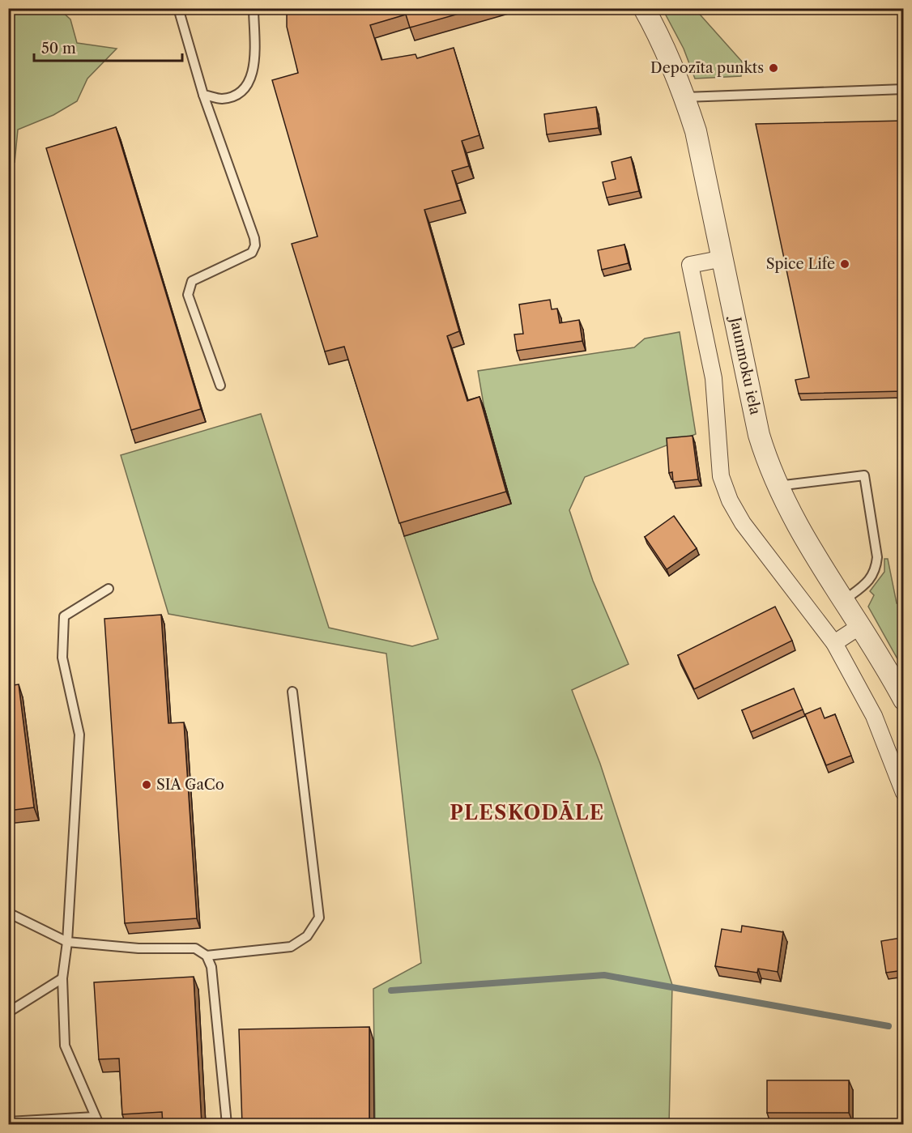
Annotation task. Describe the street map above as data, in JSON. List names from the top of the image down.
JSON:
{
  "streets": {
    "street": ["Jaunmoku iela"]
  },
  "districts": ["PLESKODĀLE"],
  "places": ["Depozīta punkts", "Spice Life", "SIA GaCo"],
  "scale_bar": "50 m"
}
